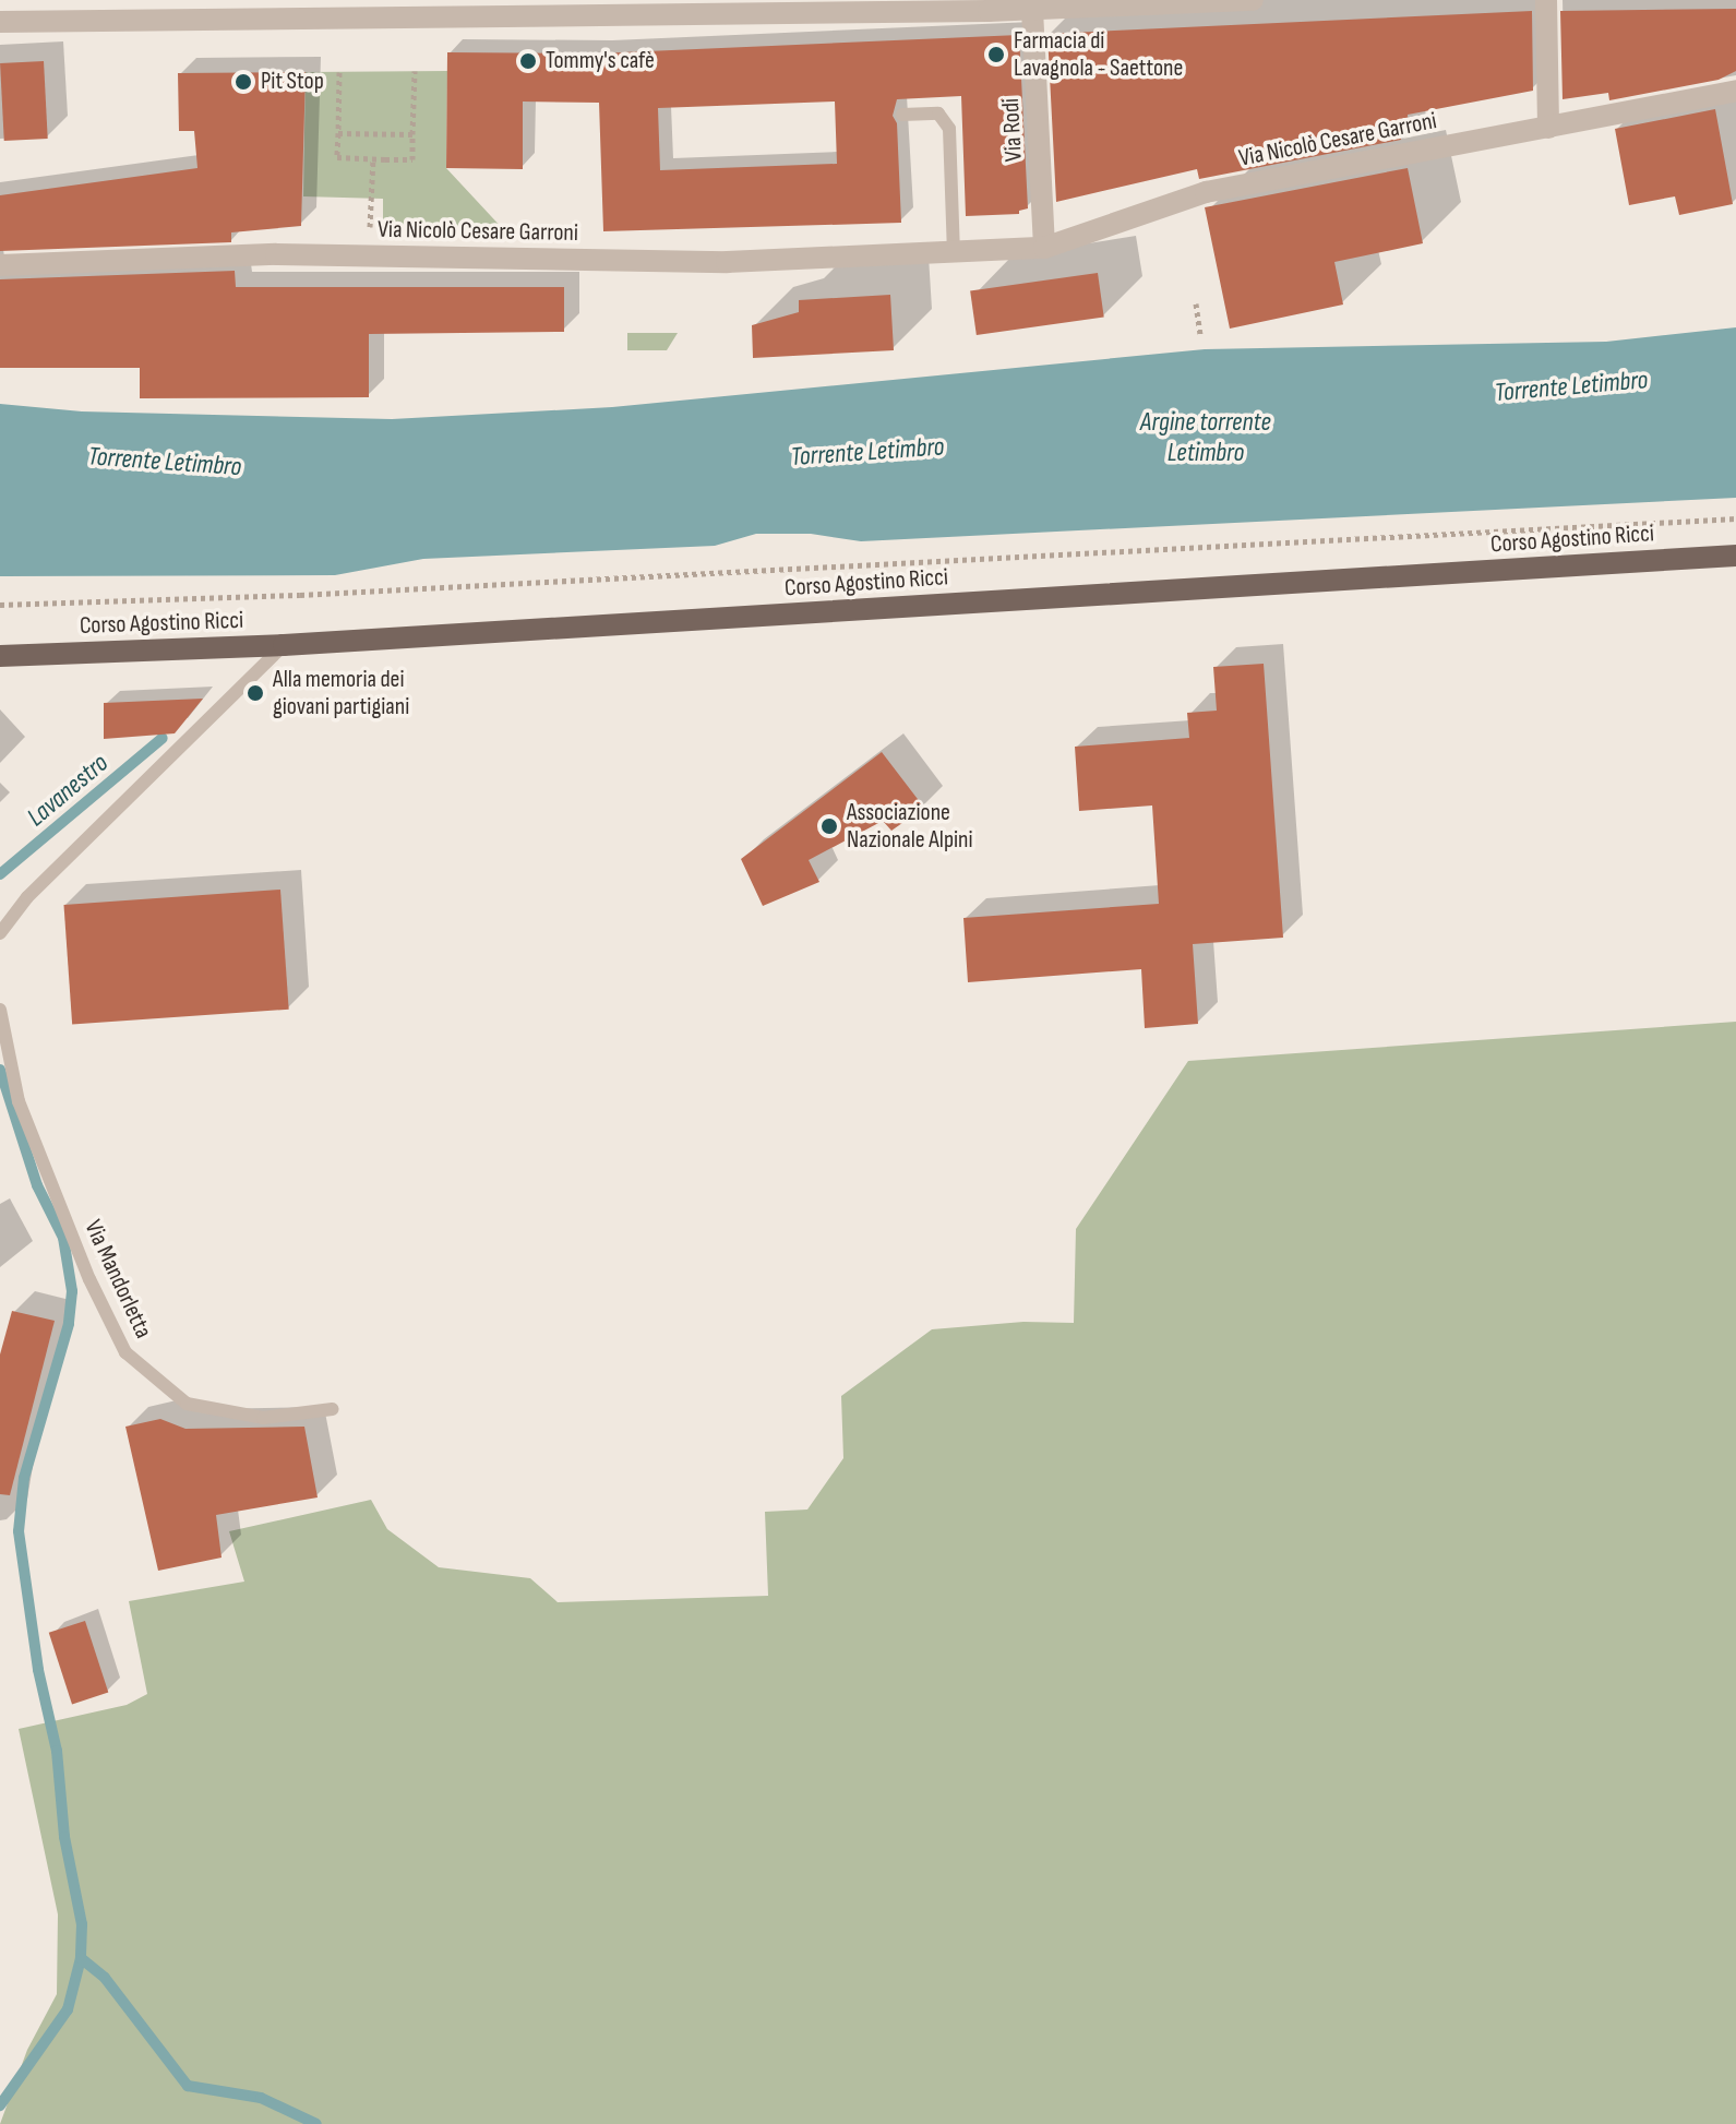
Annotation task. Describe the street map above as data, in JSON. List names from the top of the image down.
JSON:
{
  "streets": {
    "main road": ["Corso Agostino Ricci"],
    "street": ["Via Rodi", "Via Nicolò Cesare Garroni"],
    "lane": ["Via Mandorletta"]
  },
  "crossings": [
    ["Via Rodi", "Via Nicolò Cesare Garroni"]
  ],
  "water": ["Torrente Letimbro", "Argine torrente Letimbro", "Lavanestro"],
  "places": [
    "Farmacia di Lavagnola - Saettone",
    "Tommy's cafè",
    "Pit Stop",
    "Alla memoria dei giovani partigiani",
    "Associazione Nazionale Alpini"
  ]
}
